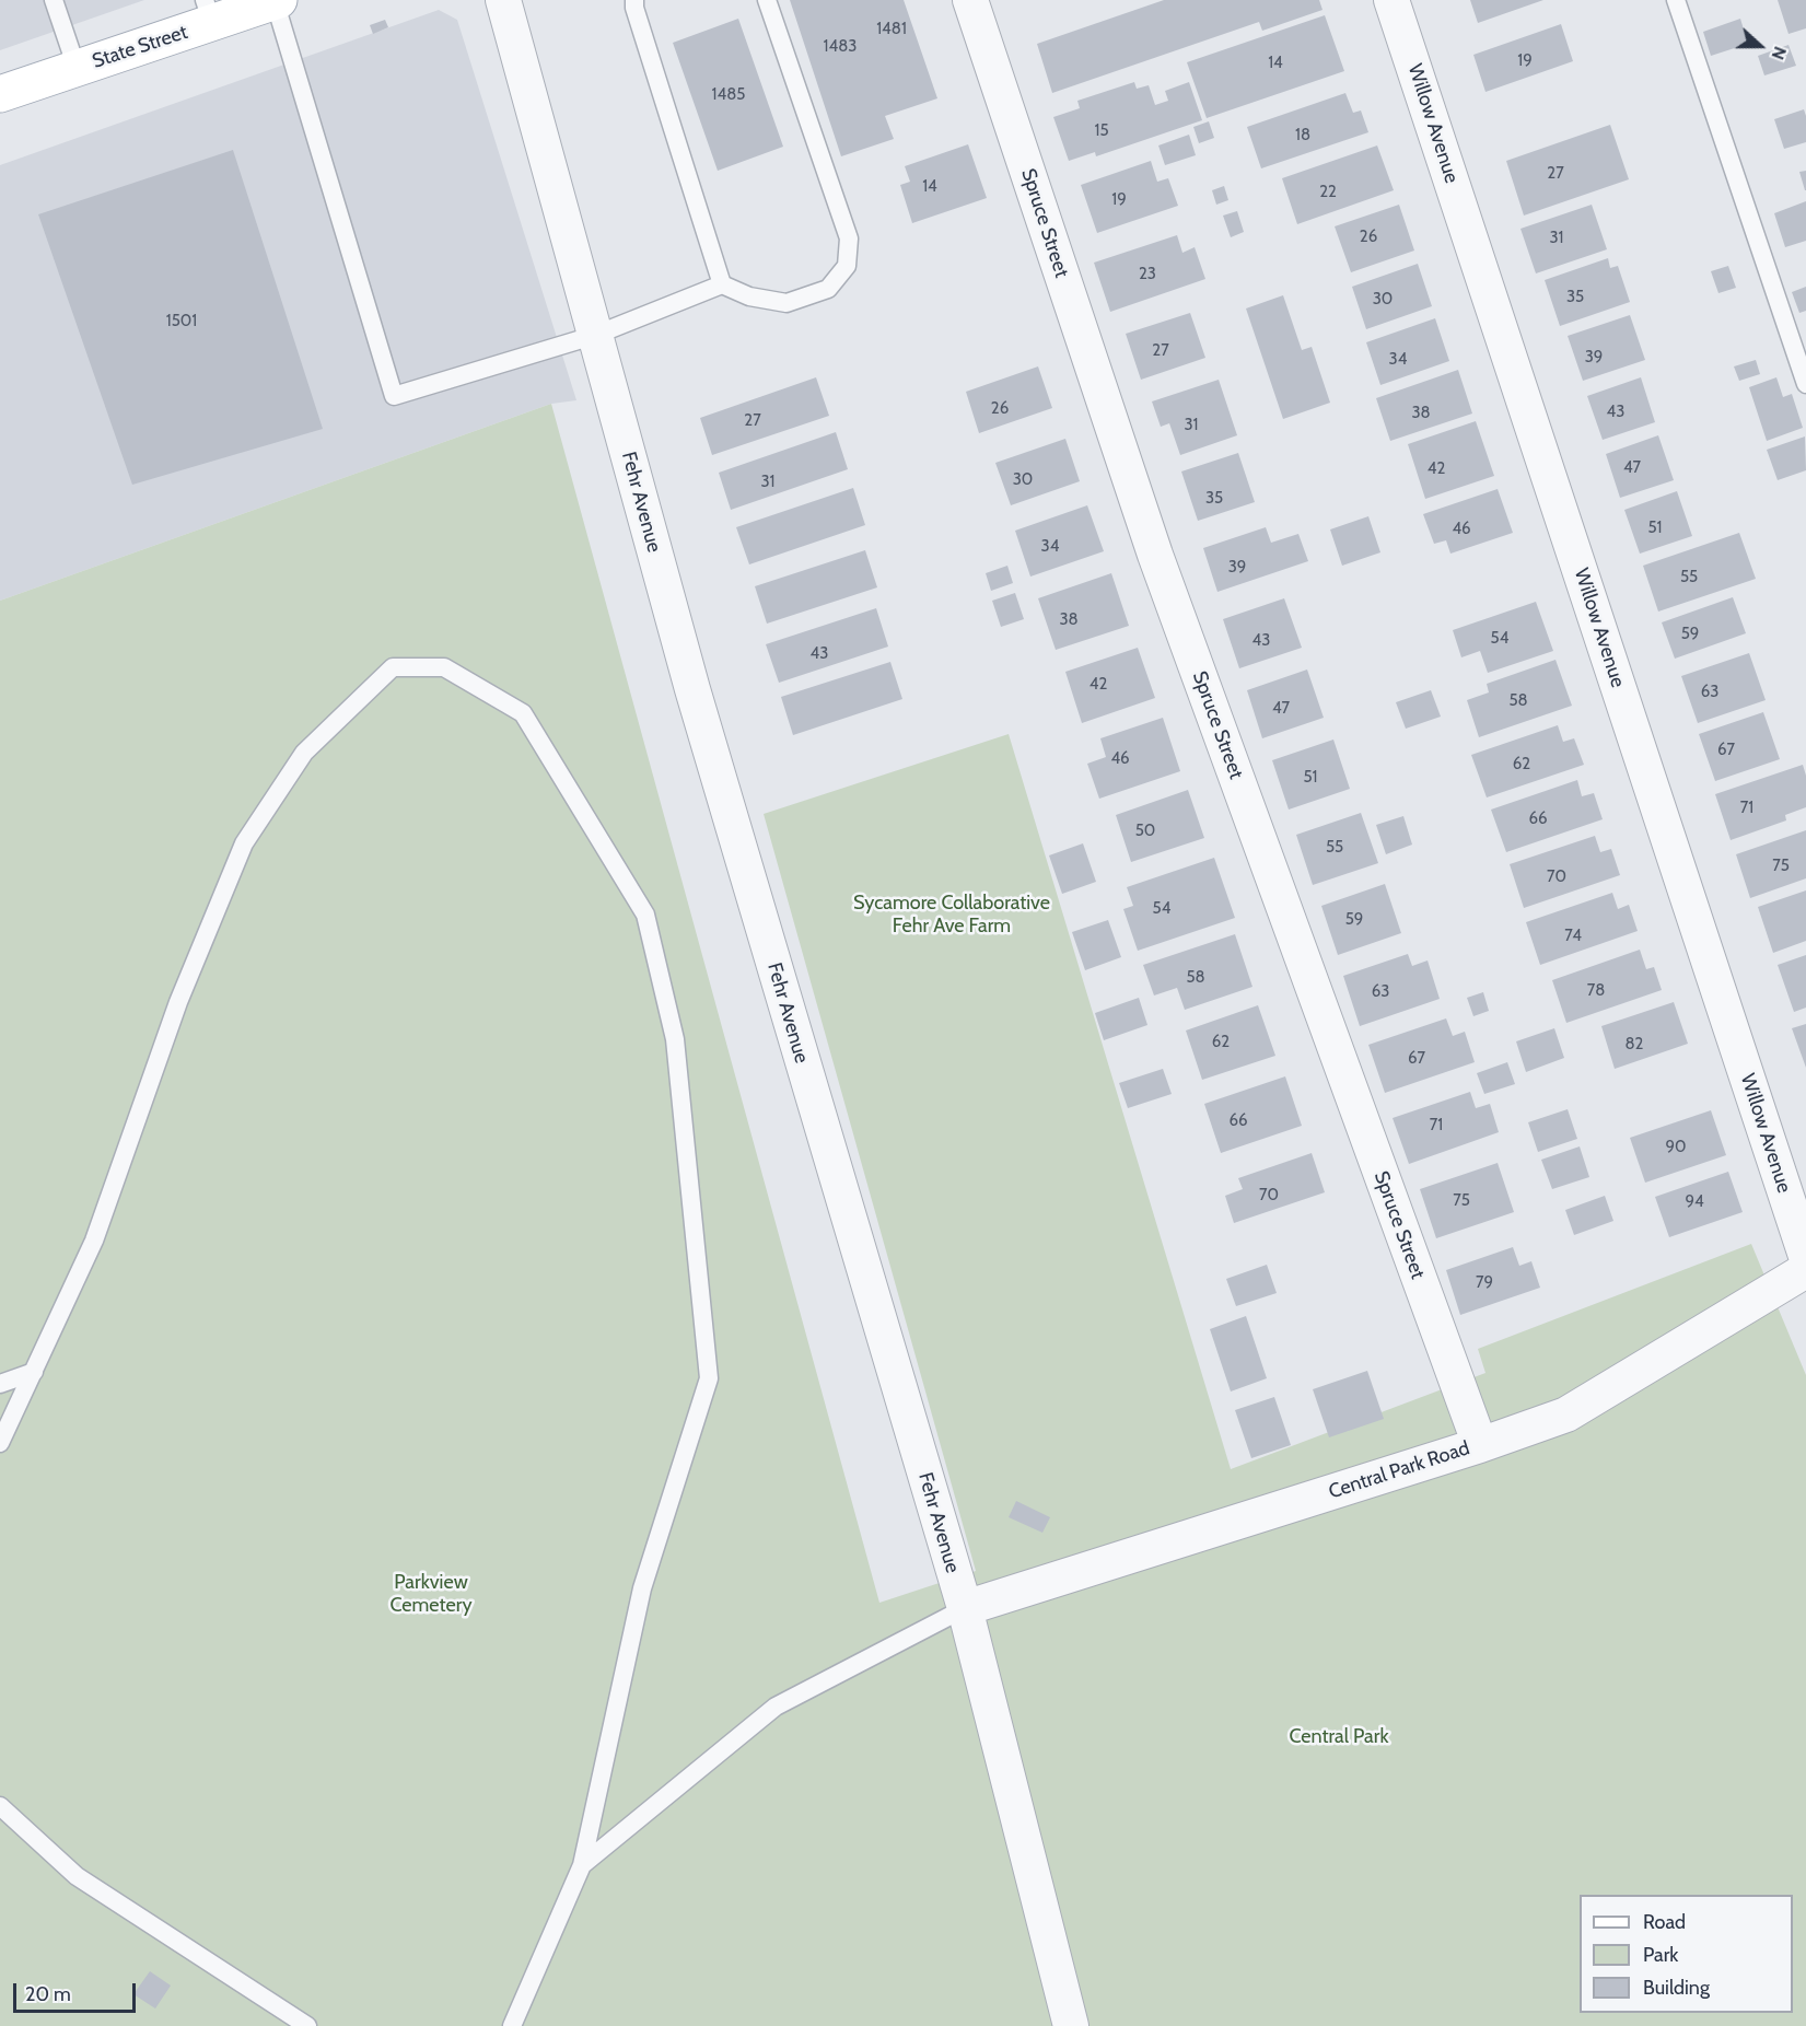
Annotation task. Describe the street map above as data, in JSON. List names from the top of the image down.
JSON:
{
  "streets": {
    "main road": ["State Street"],
    "street": [
      "Willow Avenue",
      "Spruce Street",
      "Fehr Avenue",
      "Central Park Road"
    ]
  },
  "crossings": [
    ["Spruce Street", "Central Park Road"],
    ["Fehr Avenue", "Central Park Road"]
  ],
  "parks": ["Sycamore Collaborative Fehr Ave Farm", "Parkview Cemetery", "Central Park"],
  "house_numbers": [
    "1481",
    "1483",
    "19",
    "14",
    "1485",
    "15",
    "18",
    "27",
    "14",
    "22",
    "19",
    "26",
    "31",
    "23",
    "35",
    "30",
    "1501",
    "27",
    "39",
    "34",
    "26",
    "43",
    "38",
    "27",
    "31",
    "47",
    "42",
    "30",
    "31",
    "35",
    "51",
    "46",
    "34",
    "39",
    "55",
    "38",
    "59",
    "54",
    "43",
    "43",
    "42",
    "63",
    "58",
    "47",
    "67",
    "46",
    "62",
    "51",
    "71",
    "66",
    "50",
    "55",
    "75",
    "70",
    "54",
    "59",
    "74",
    "58",
    "78",
    "63",
    "62",
    "82",
    "67",
    "66",
    "71",
    "90",
    "70",
    "75",
    "94",
    "79"
  ],
  "legend": ["Road", "Park", "Building"],
  "scale_bar": "20 m",
  "north": "right"
}
